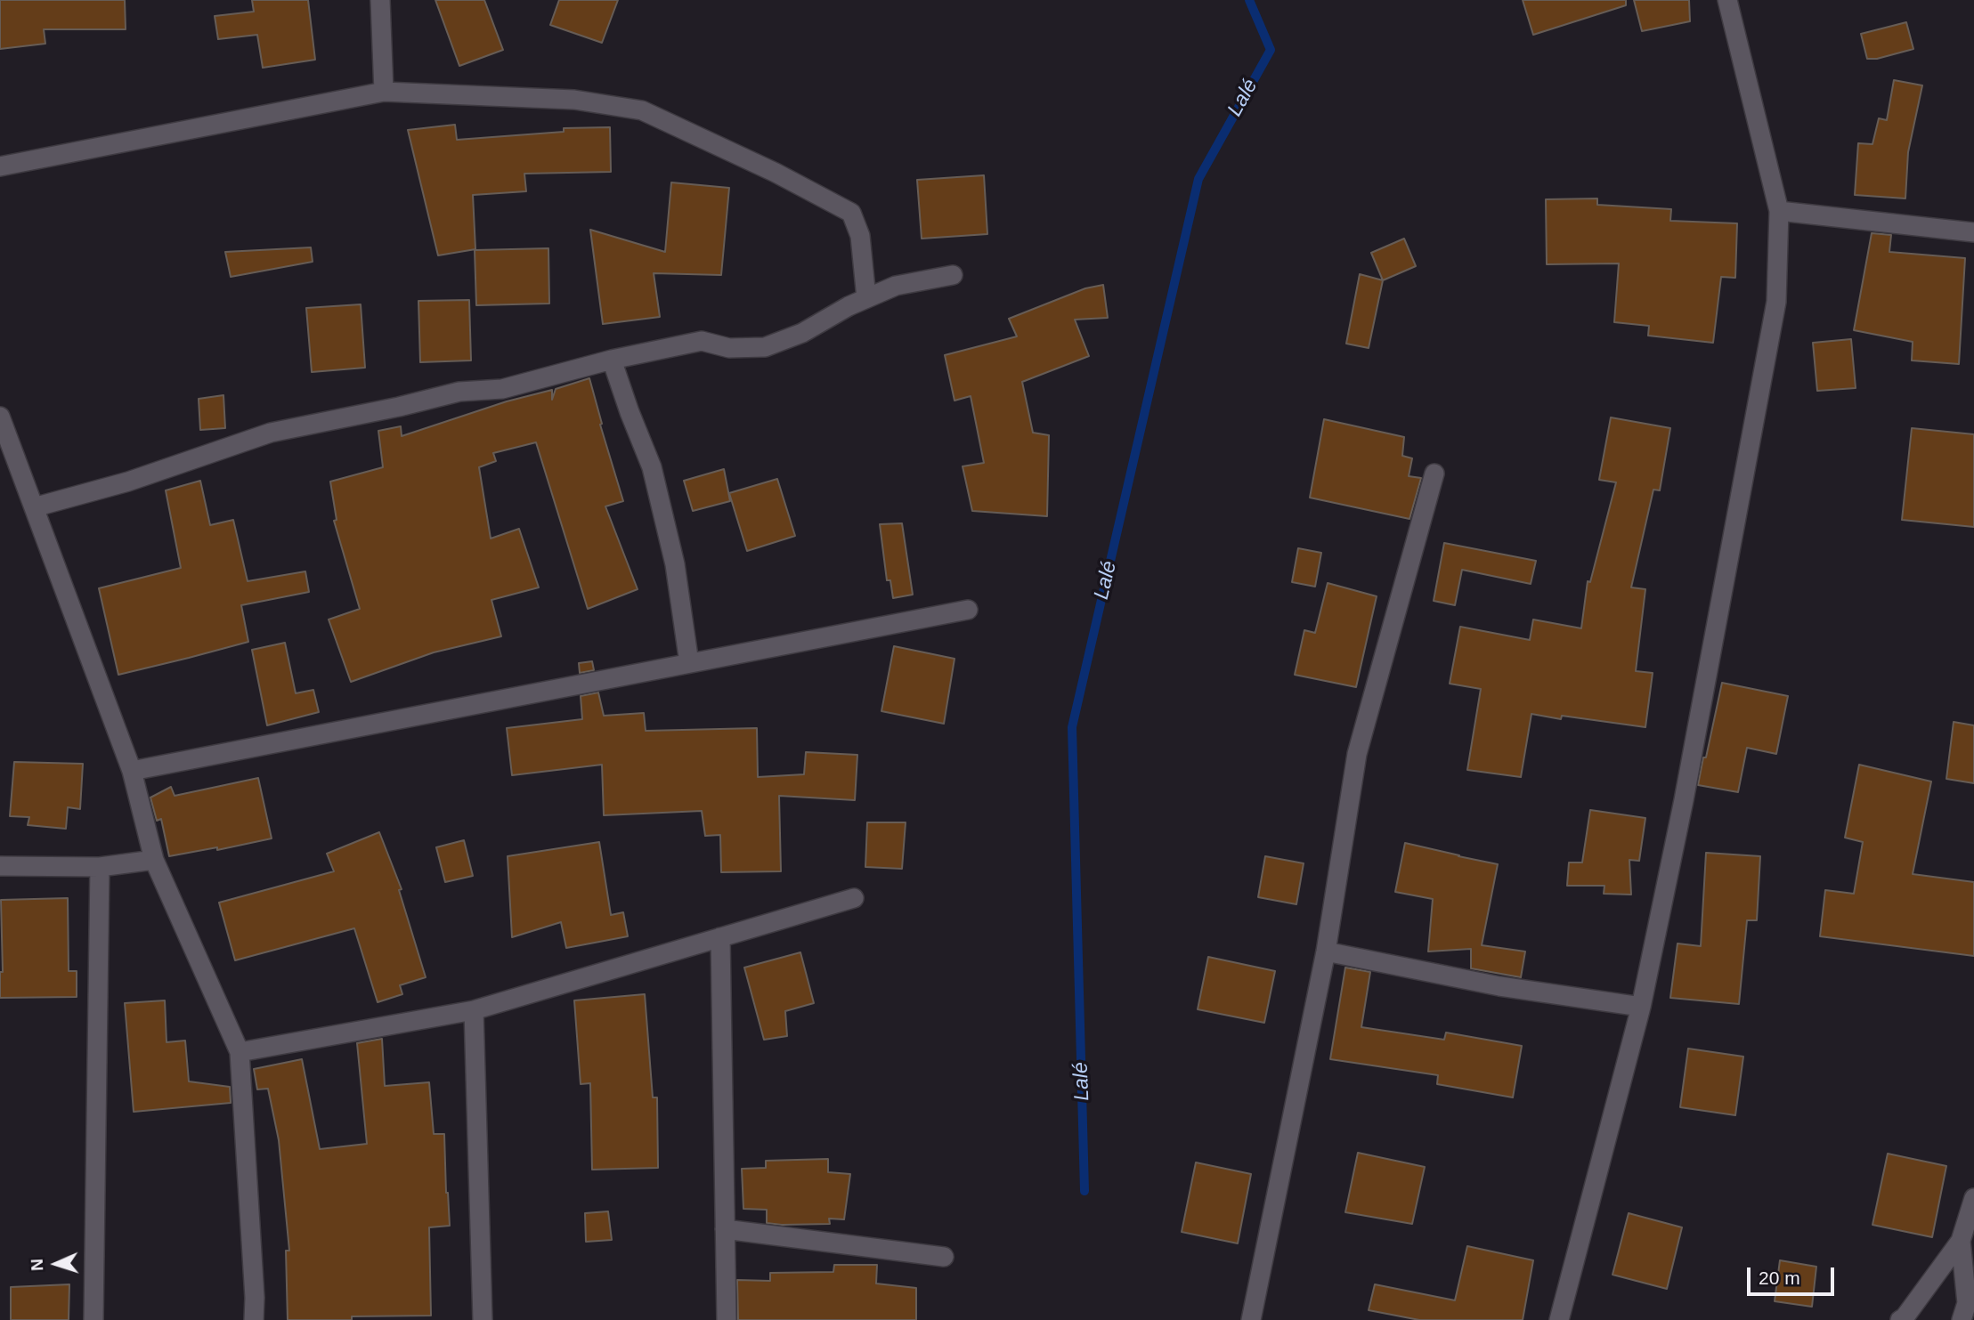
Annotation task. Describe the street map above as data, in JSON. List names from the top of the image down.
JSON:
{
  "water": ["Lalé"],
  "scale_bar": "20 m",
  "north": "left"
}
